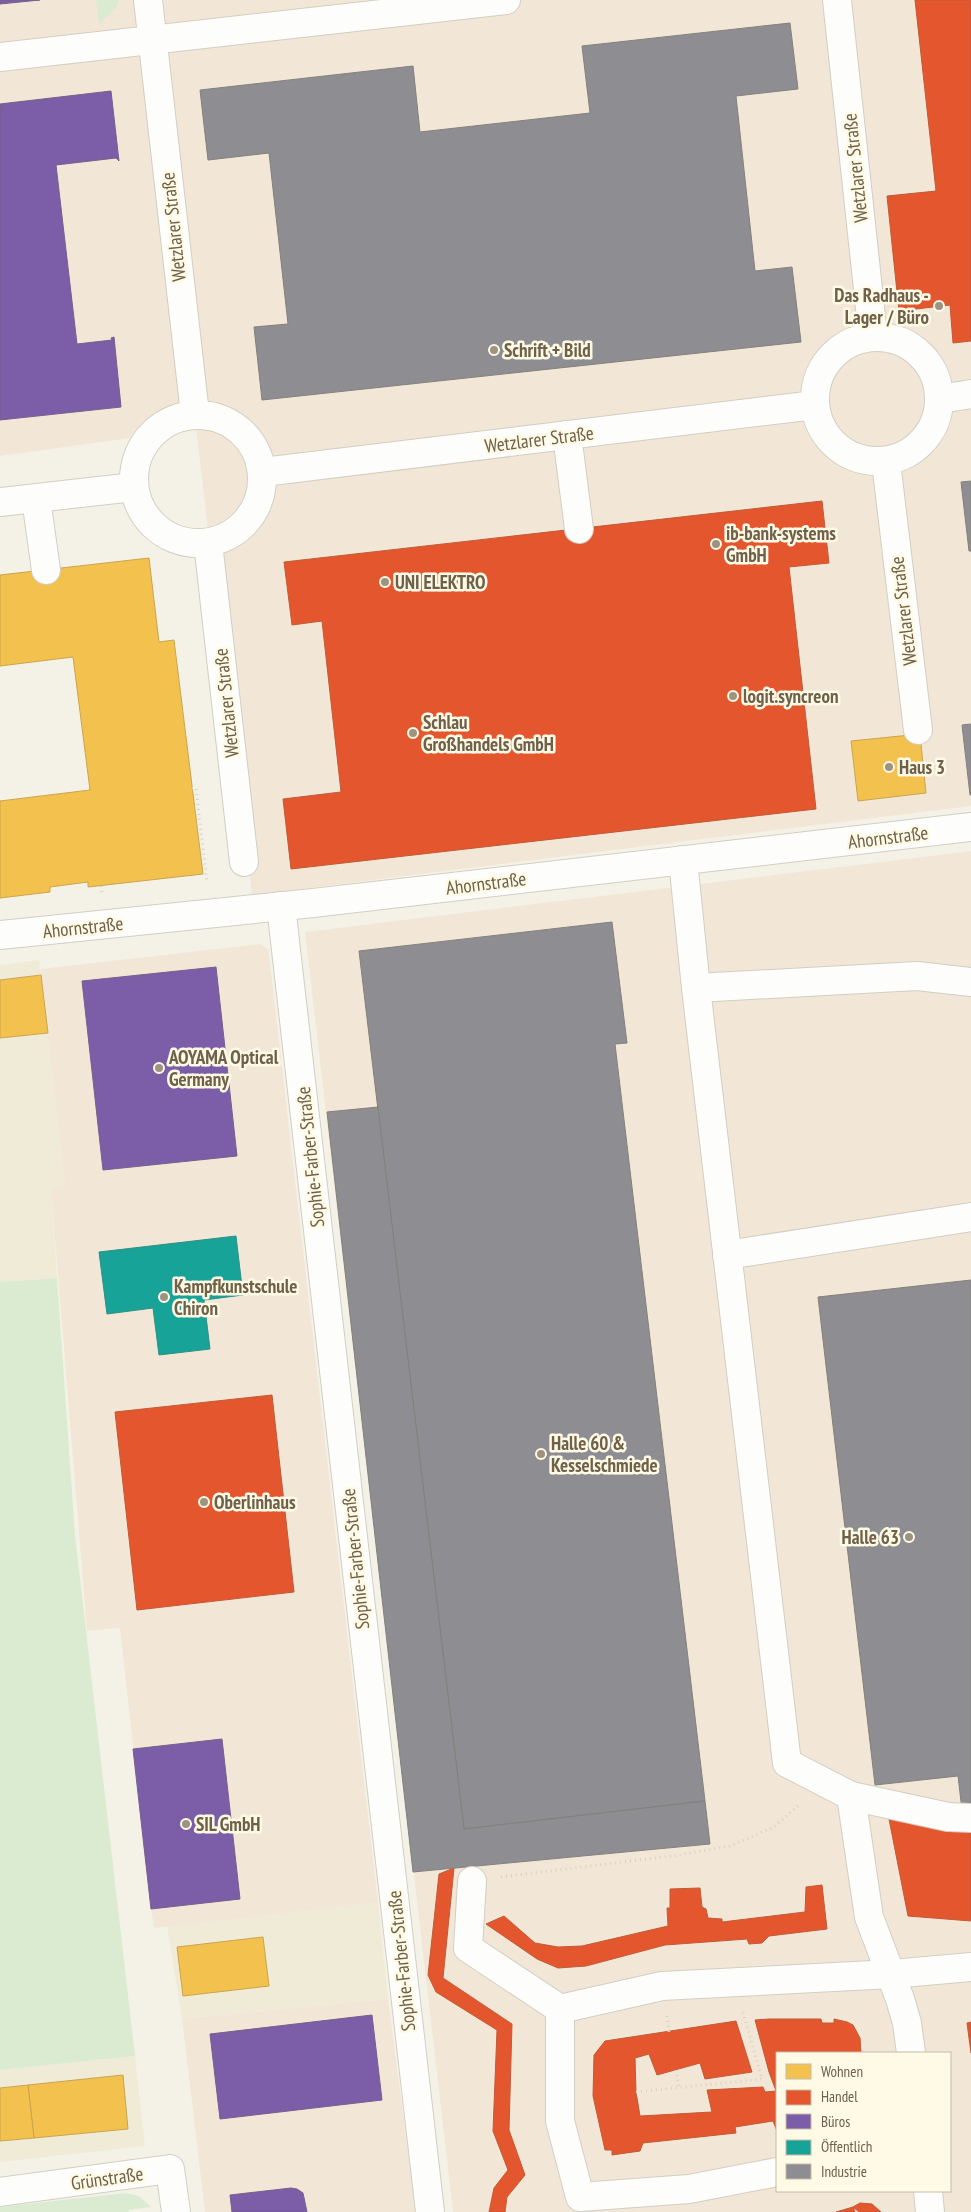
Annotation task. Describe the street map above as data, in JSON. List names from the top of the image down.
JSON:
{
  "streets": {
    "street": [
      "Wetzlarer Straße",
      "Ahornstraße",
      "Sophie-Farber-Straße",
      "Grünstraße"
    ]
  },
  "crossings": [
    ["Ahornstraße", "Sophie-Farber-Straße"]
  ],
  "places": [
    "Das Radhaus - Lager / Büro",
    "Schrift + Bild",
    "ib-bank-systems GmbH",
    "UNI ELEKTRO",
    "logit.syncreon",
    "Schlau Großhandels GmbH",
    "Haus 3",
    "AOYAMA Optical Germany",
    "Kampfkunstschule Chiron",
    "Halle 60 & Kesselschmiede",
    "Oberlinhaus",
    "Halle 63",
    "SIL GmbH"
  ],
  "legend": [
    "Wohnen",
    "Handel",
    "Büros",
    "Öffentlich",
    "Industrie"
  ]
}
